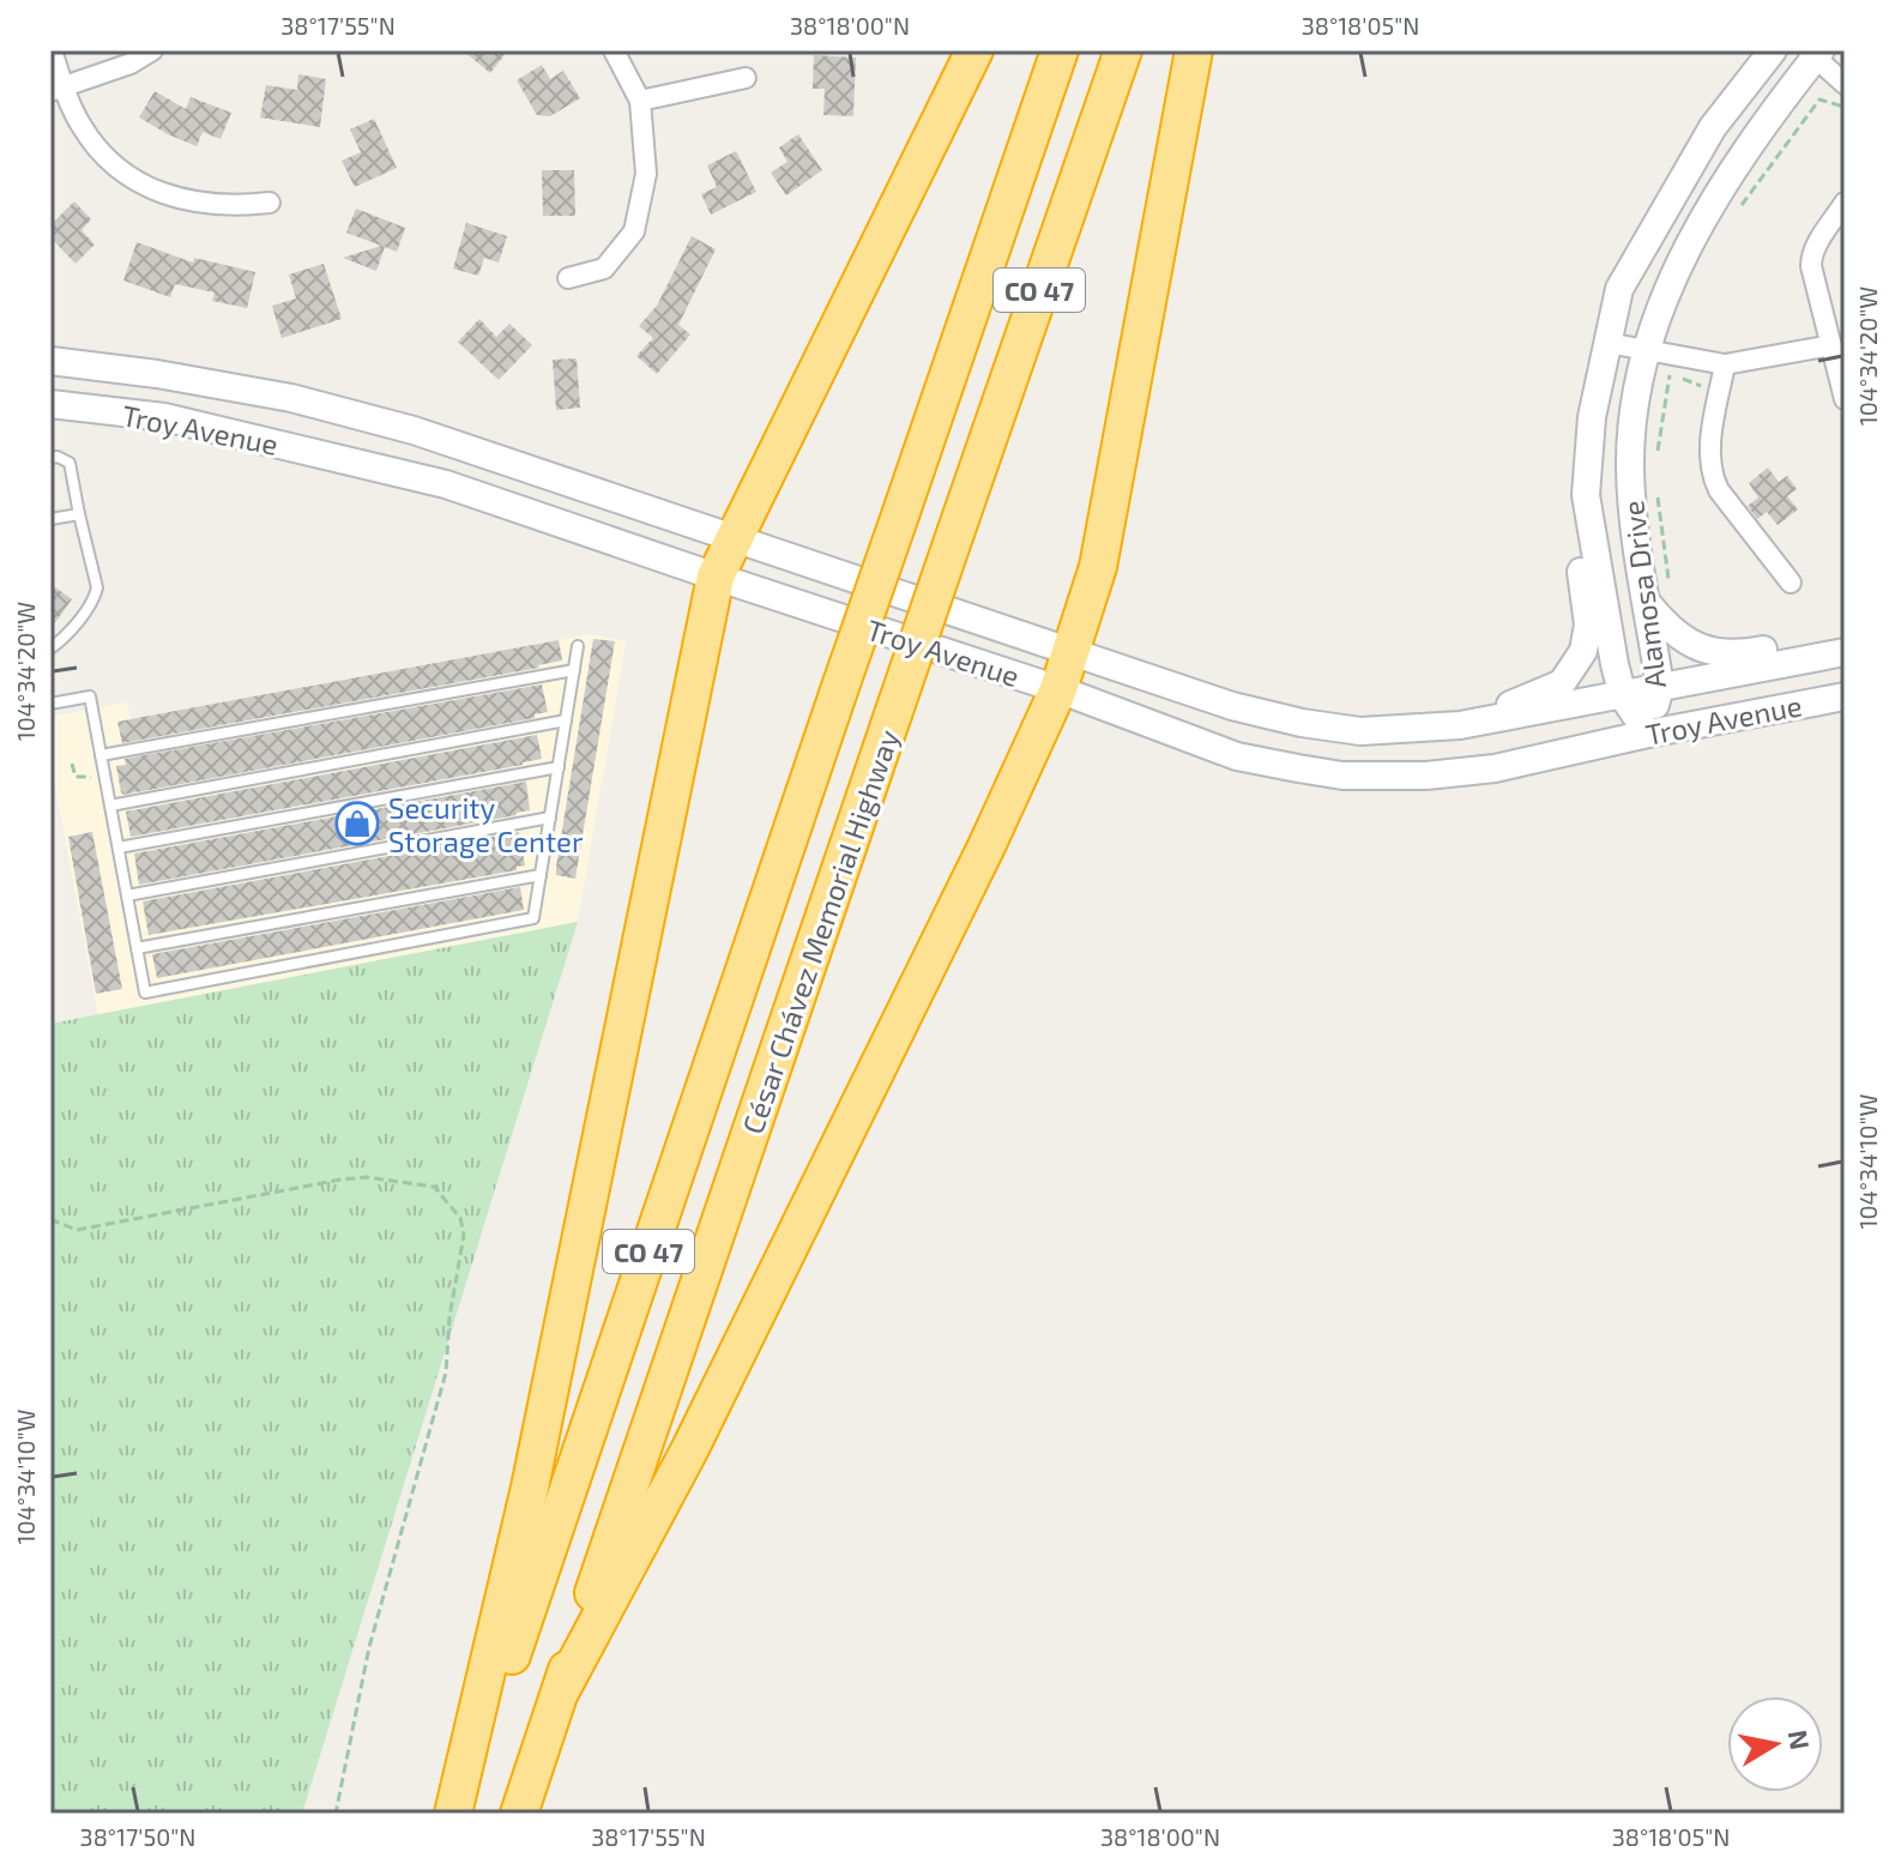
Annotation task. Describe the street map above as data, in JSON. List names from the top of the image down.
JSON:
{
  "streets": {
    "highway": ["CO 47", "César Chávez Memorial Highway"],
    "main road": ["Troy Avenue", "Alamosa Drive"]
  },
  "crossings": [
    ["Troy Avenue", "Alamosa Drive"]
  ],
  "places": {
    "shop": ["Security Storage Center"]
  },
  "north": "right",
  "coordinates": [
    "38°17'55\"N",
    "38°18'00\"N",
    "38°18'05\"N",
    "104°34'20\"W",
    "104°34'10\"W",
    "38°17'50\"N"
  ]
}
